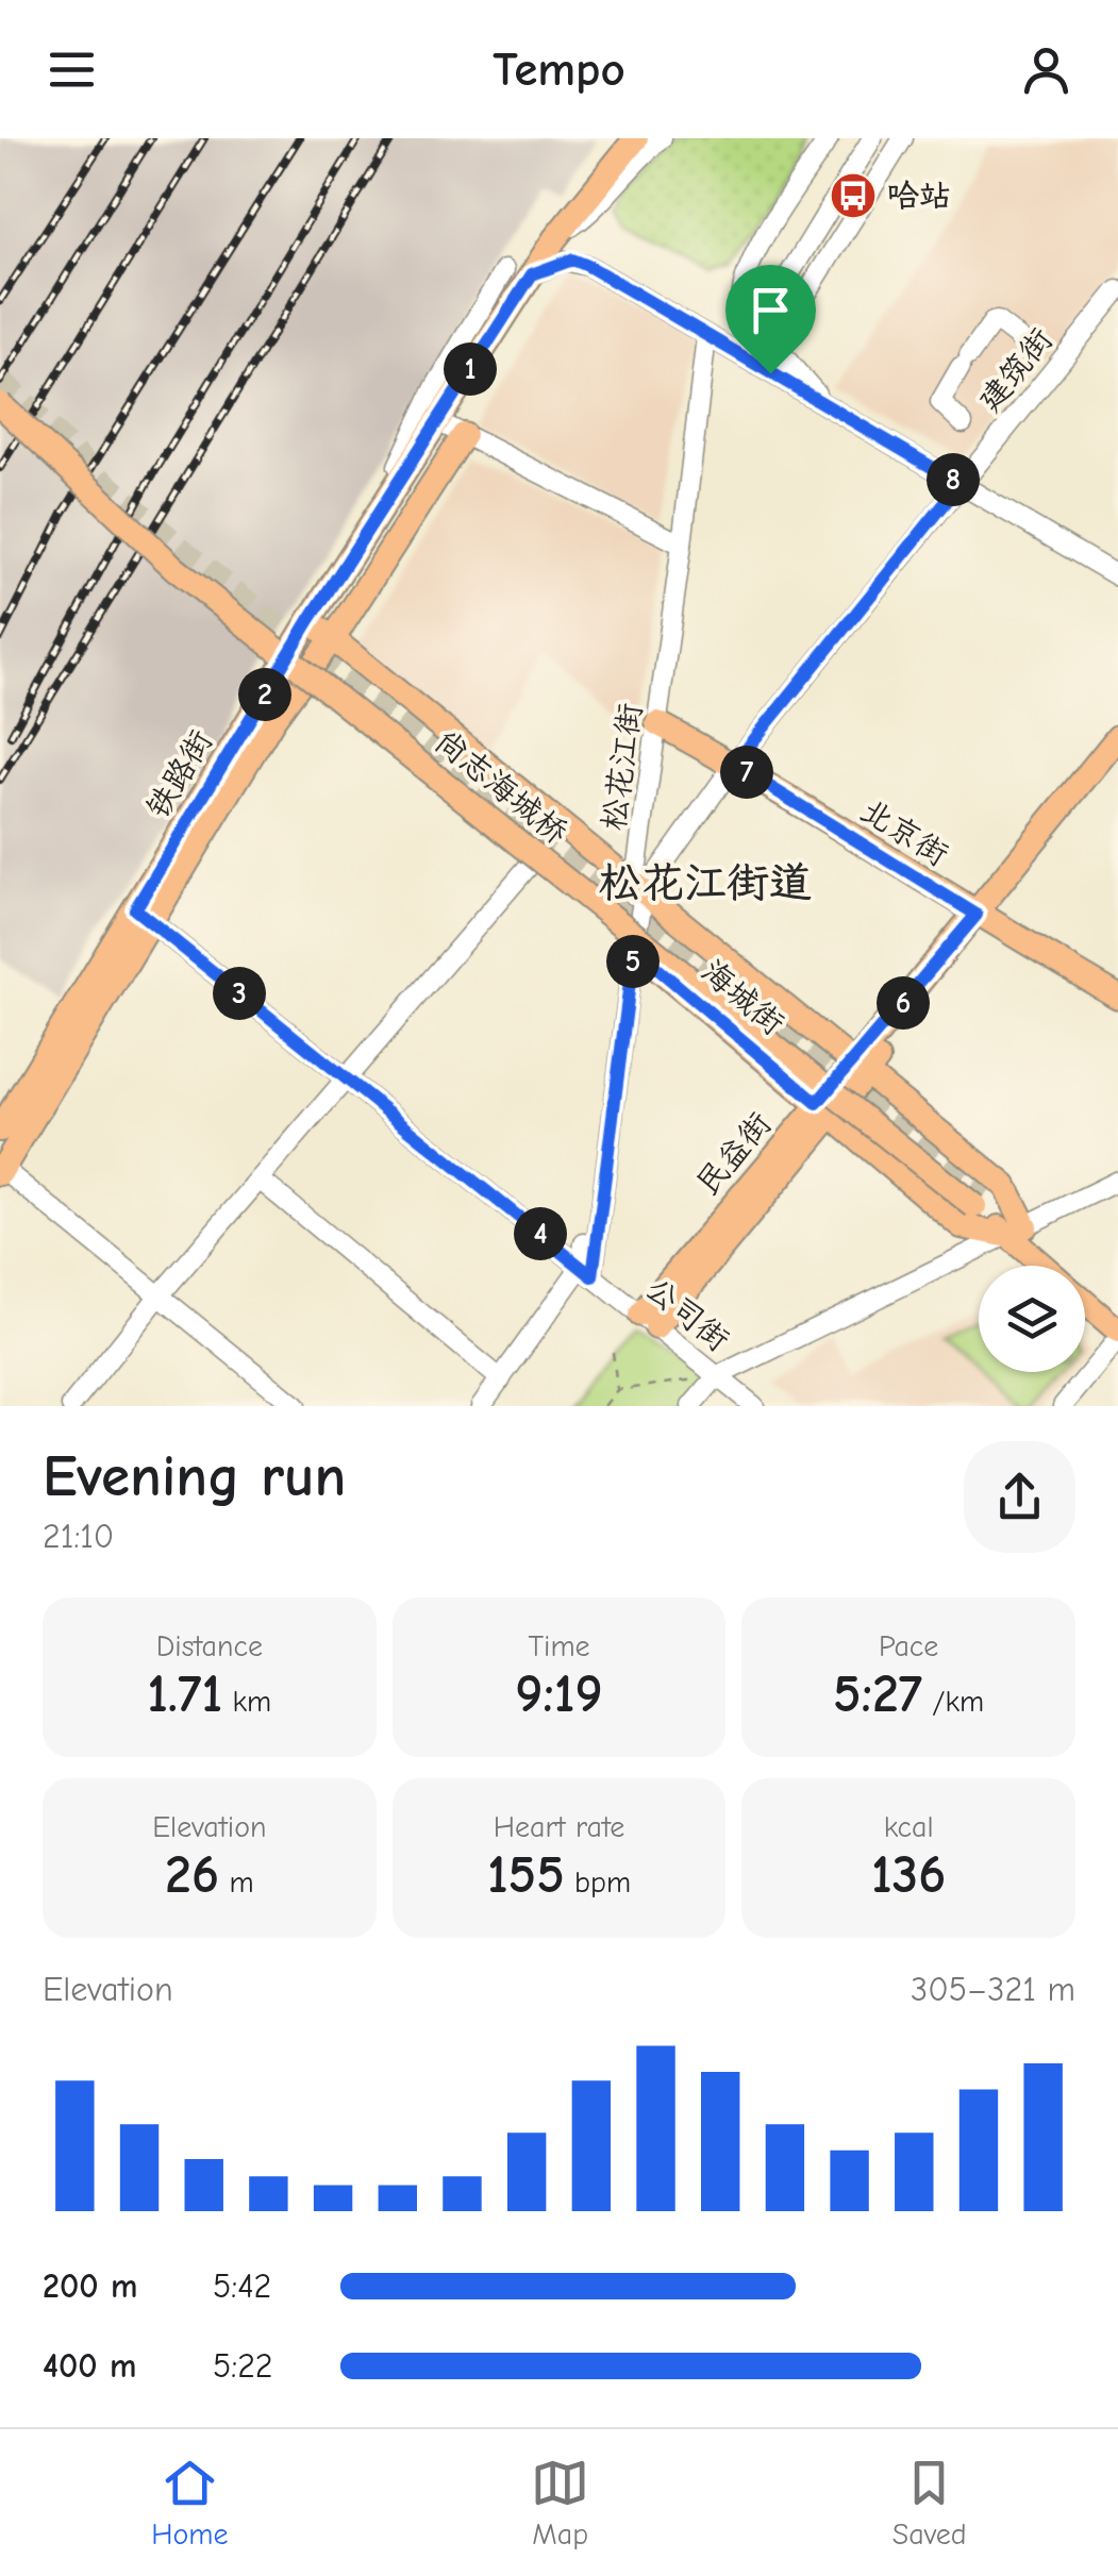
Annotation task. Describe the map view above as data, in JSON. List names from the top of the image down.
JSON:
{
  "streets": {
    "main road": [
      "铁路街",
      "尚志海城桥",
      "北京街",
      "海城街",
      "民益街"
    ],
    "street": ["建筑街", "松花江街", "公司街"]
  },
  "crossings": [
    ["建筑街", "松花江街"],
    ["建筑街", "北京街"],
    ["建筑街", "海城街"],
    ["松花江街", "北京街"],
    ["松花江街", "海城街"],
    ["松花江街", "公司街"],
    ["铁路街", "海城街"],
    ["铁路街", "公司街"],
    ["尚志海城桥", "海城街"],
    ["北京街", "民益街"],
    ["海城街", "民益街"],
    ["民益街", "公司街"]
  ],
  "districts": ["松花江街道"],
  "places": {
    "bus stop": ["哈站"]
  },
  "page": {
    "header": "Tempo",
    "pins": [
      "1",
      "8",
      "2",
      "7",
      "5",
      "3",
      "6",
      "4"
    ],
    "heading": ["Evening run", "21:10"],
    "stats": [
      ["Distance", "1.71 km"],
      ["Time", "9:19"],
      ["Pace", "5:27 /km"],
      ["Elevation", "26 m"],
      ["Heart rate", "155 bpm"],
      ["kcal", "136"]
    ],
    "chart": ["Elevation", "305–321 m"],
    "list": [
      {
        "name": "200 m",
        "note": "5:42"
      },
      {
        "name": "400 m",
        "note": "5:22"
      }
    ],
    "tabs": ["Home", "Map", "Saved"]
  }
}
